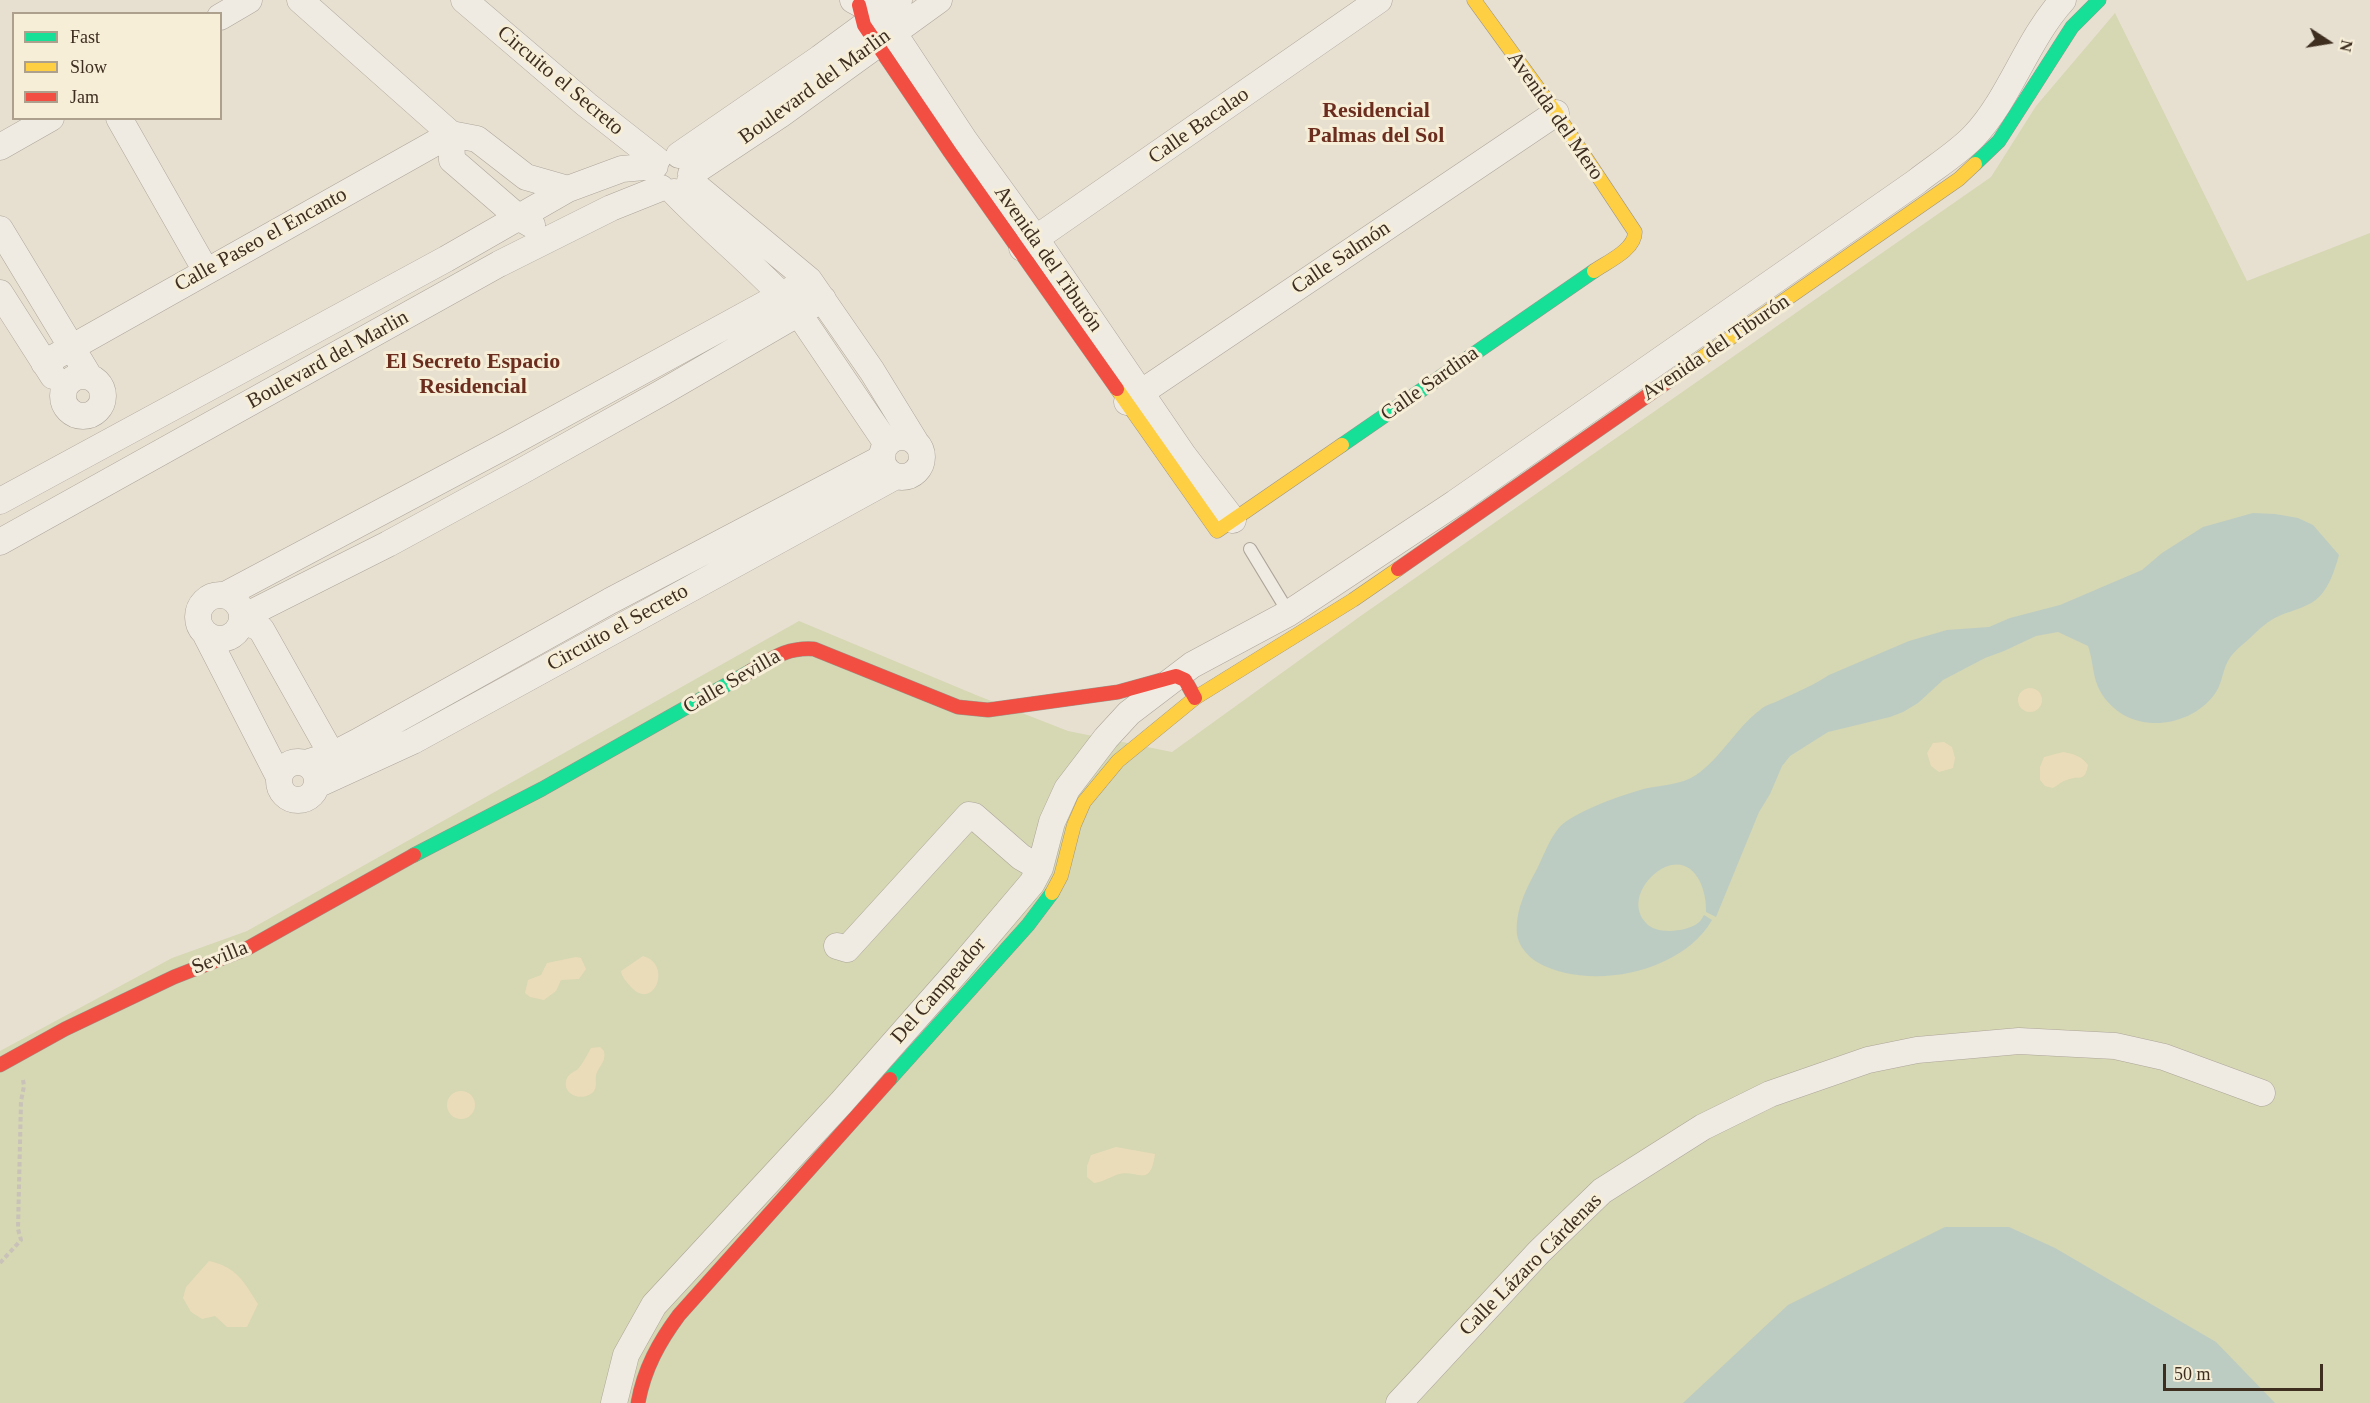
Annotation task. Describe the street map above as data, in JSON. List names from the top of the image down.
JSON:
{
  "streets": {
    "street": [
      "Circuito el Secreto",
      "Boulevard del Marlin",
      "Avenida del Mero",
      "Calle Bacalao",
      "Calle Paseo el Encanto",
      "Calle Salmón",
      "Avenida del Tiburón",
      "Calle Sardina",
      "Calle Sevilla",
      "Sevilla",
      "Del Campeador",
      "Calle Lázaro Cárdenas"
    ]
  },
  "crossings": [
    ["Circuito el Secreto", "Boulevard del Marlin"],
    ["Boulevard del Marlin", "Avenida del Tiburón"],
    ["Avenida del Mero", "Calle Salmón"],
    ["Avenida del Mero", "Calle Sardina"],
    ["Calle Bacalao", "Avenida del Tiburón"],
    ["Calle Salmón", "Avenida del Tiburón"],
    ["Avenida del Tiburón", "Calle Sardina"],
    ["Avenida del Tiburón", "Del Campeador"],
    ["Calle Sevilla", "Sevilla"],
    ["Calle Sevilla", "Del Campeador"]
  ],
  "districts": ["Residencial Palmas del Sol", "El Secreto Espacio Residencial"],
  "legend": ["Fast", "Slow", "Jam"],
  "scale_bar": "50 m",
  "north": "right"
}
